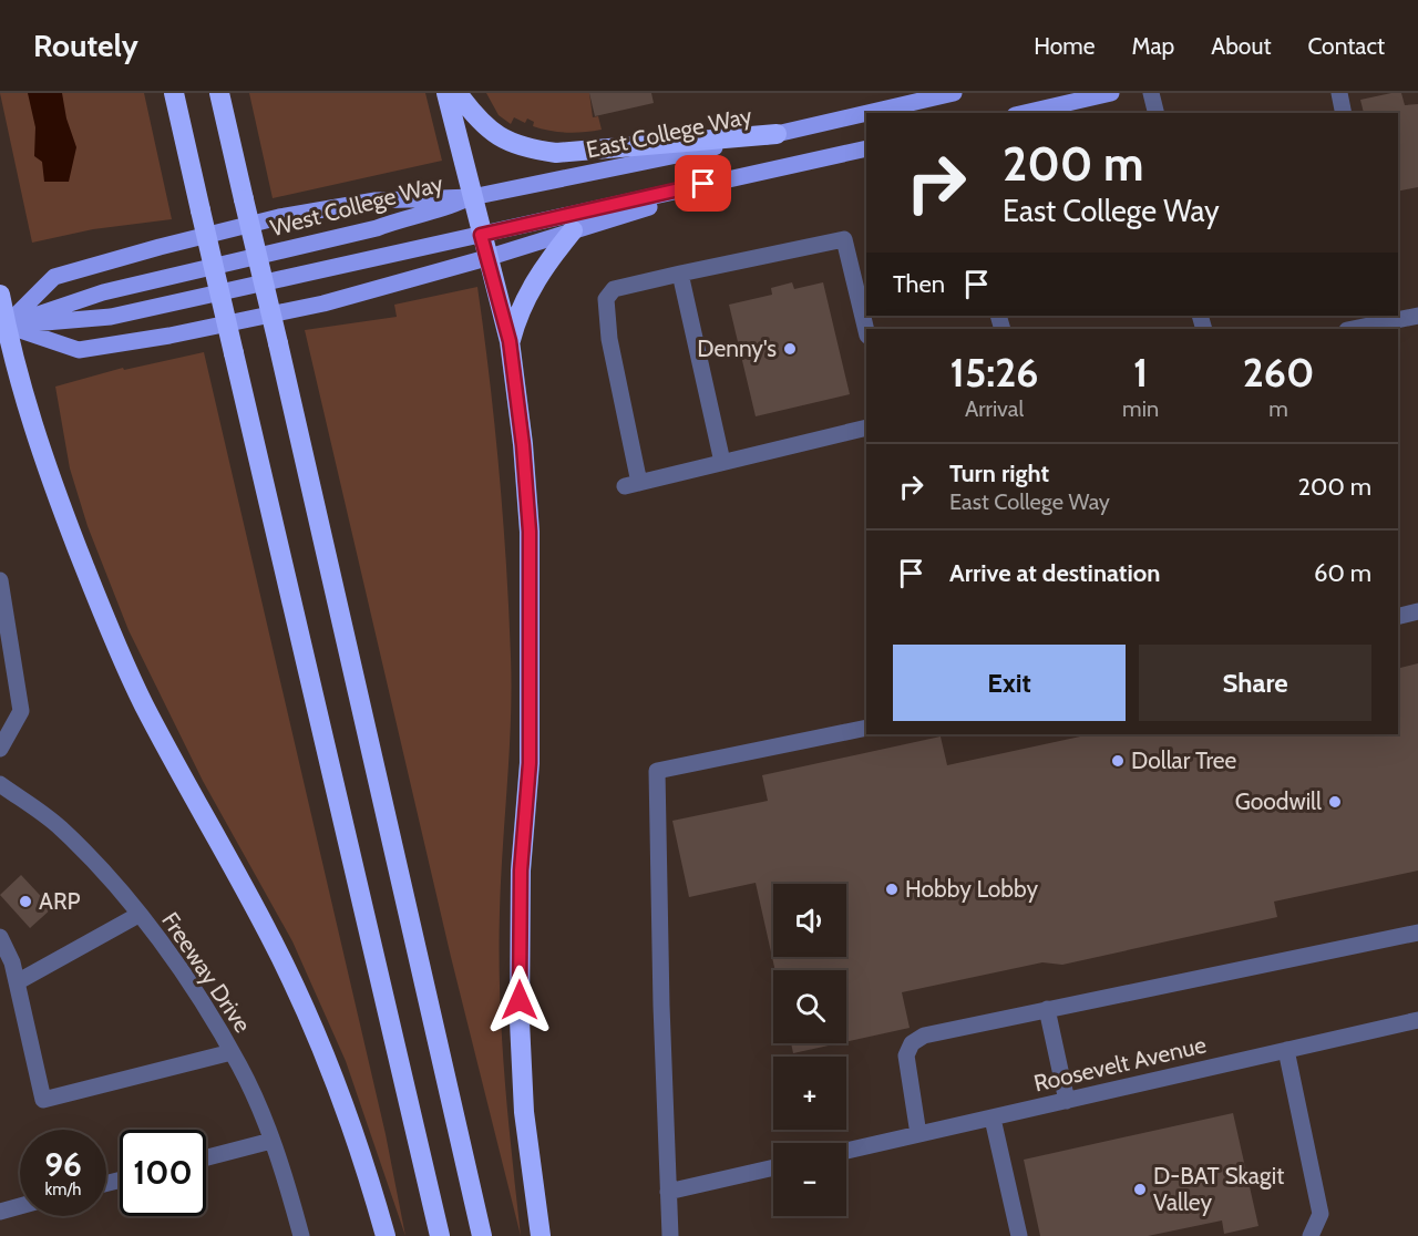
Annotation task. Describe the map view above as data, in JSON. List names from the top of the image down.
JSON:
{
  "streets": {
    "main road": ["East College Way", "West College Way"],
    "street": ["Freeway Drive", "Roosevelt Avenue"]
  },
  "crossings": [
    ["East College Way", "West College Way"]
  ],
  "places": [
    "Denny's",
    "Dollar Tree",
    "Goodwill",
    "Hobby Lobby",
    "ARP",
    "D-BAT Skagit Valley"
  ],
  "page": {
    "header": "Routely",
    "nav": [
      "Home",
      "Map",
      "About",
      "Contact"
    ],
    "turn": ["200 m", "East College Way"],
    "then": "Then",
    "eta": [
      "15:26",
      "Arrival",
      "1",
      "min",
      "260",
      "m"
    ],
    "list": [
      {
        "name": "Turn right",
        "note": "East College Way",
        "value": "200 m"
      },
      {
        "name": "Arrive at destination",
        "value": "60 m"
      }
    ],
    "buttons": ["Exit", "Share"],
    "map_buttons": ["+", "−"],
    "speed": "96 km/h",
    "limit": "100"
  }
}
